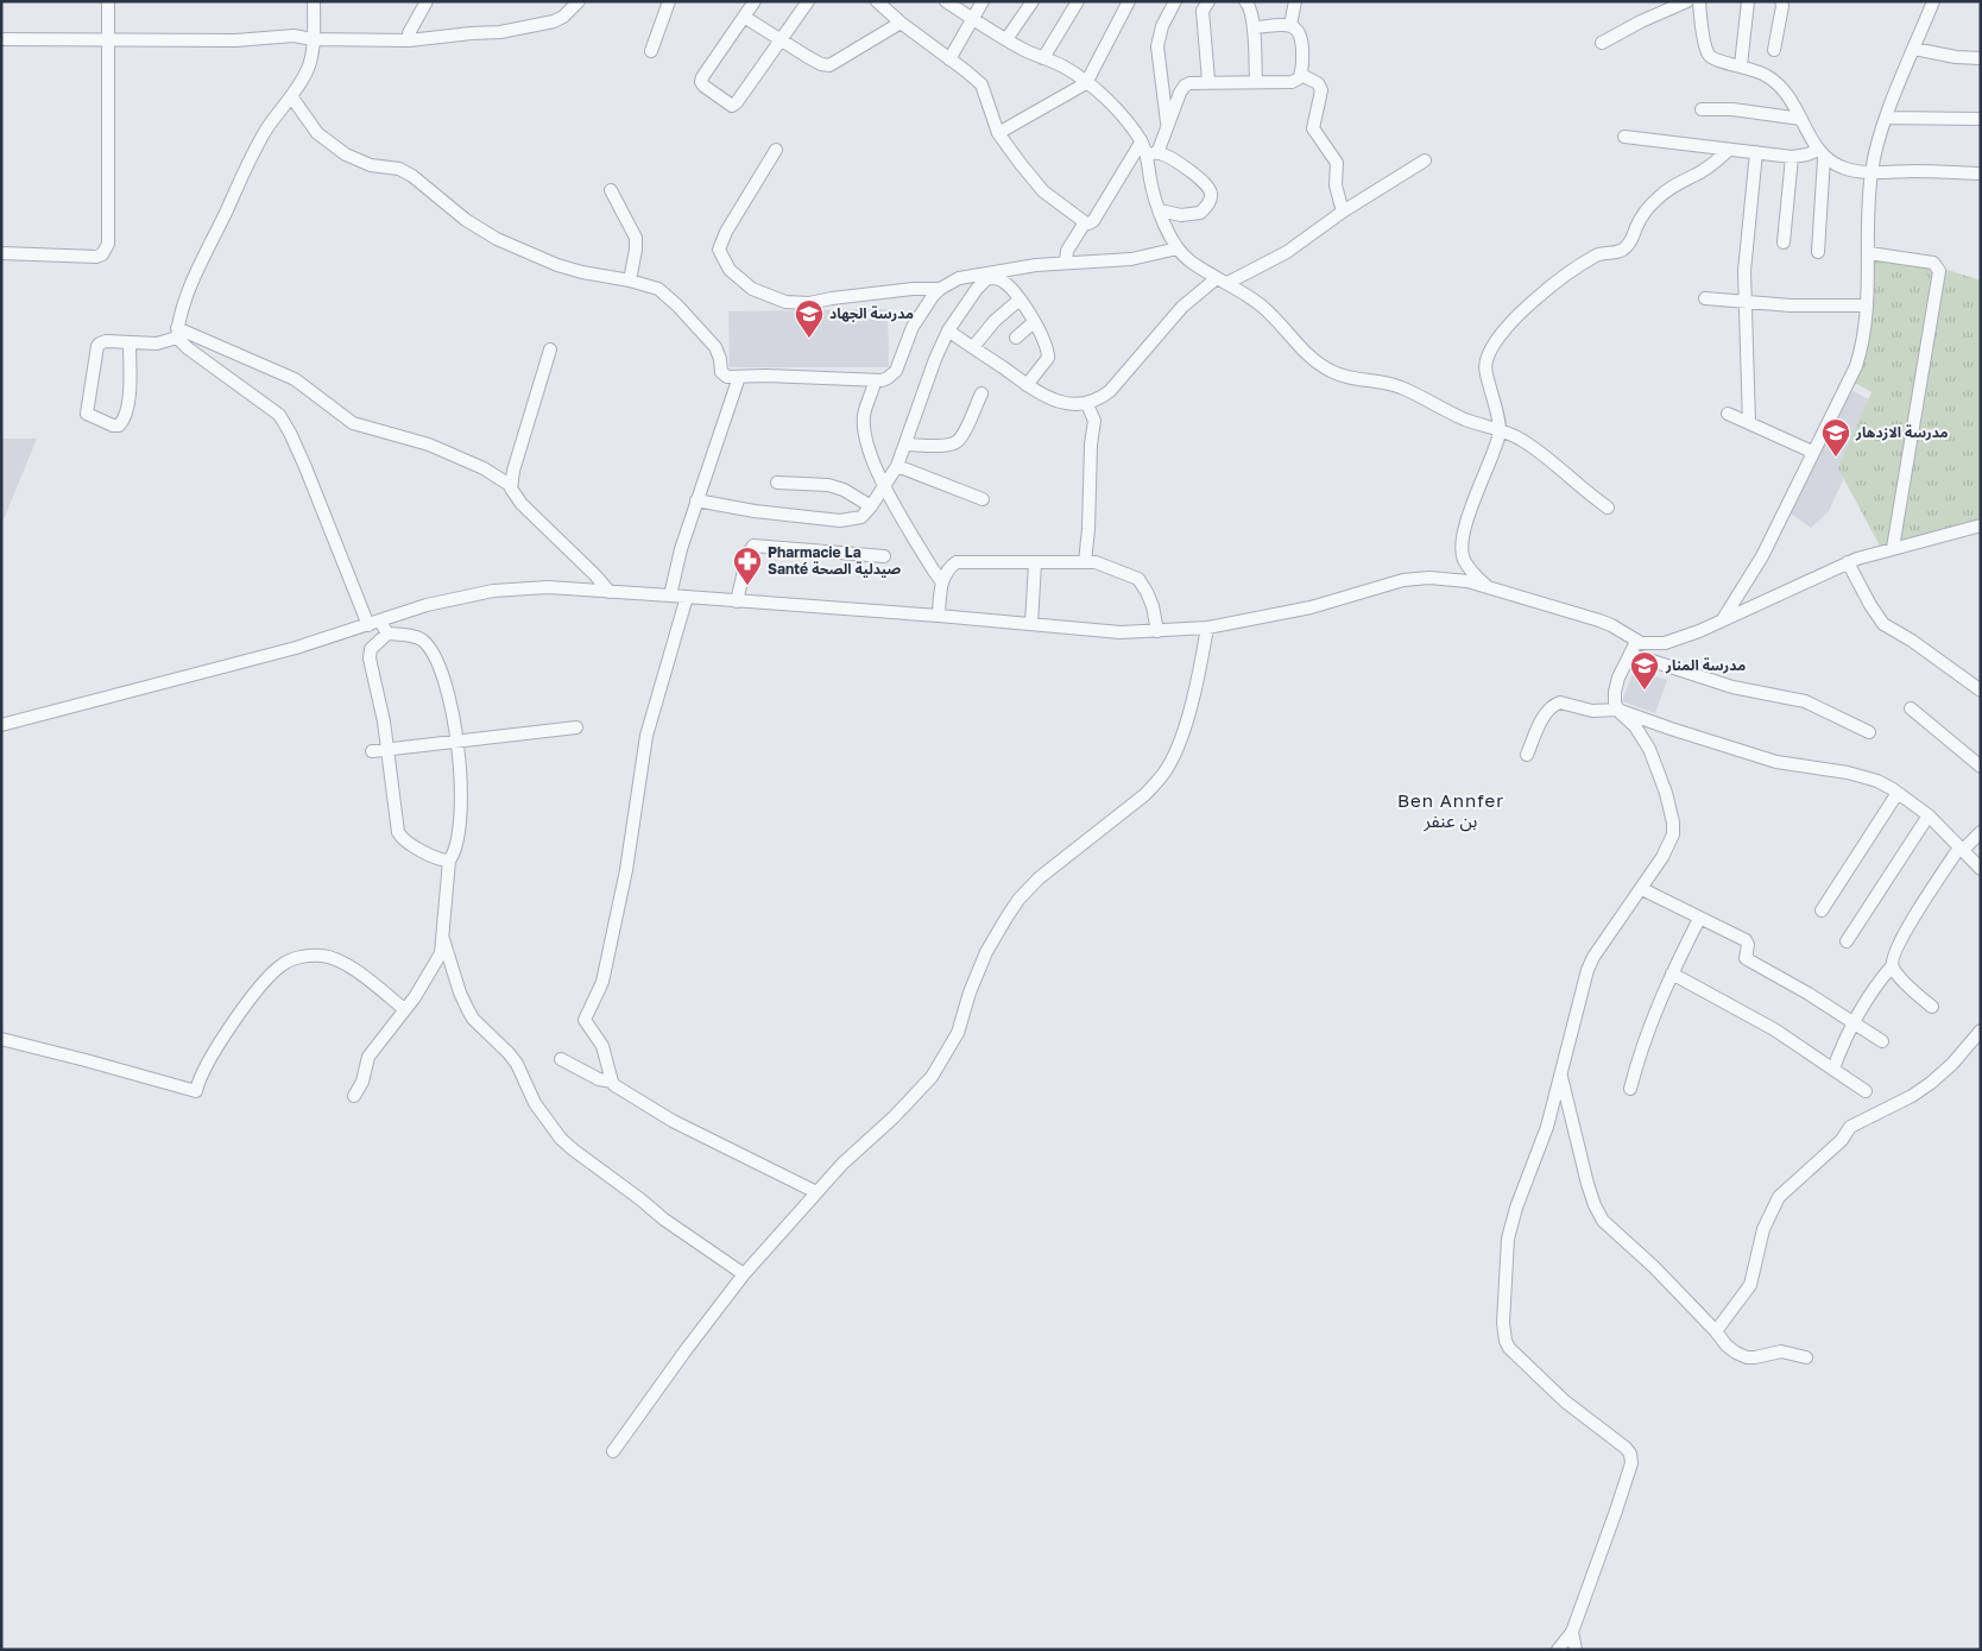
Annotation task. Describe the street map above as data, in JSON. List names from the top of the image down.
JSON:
{
  "districts": ["Ben Annfer بن عنفر"],
  "places": {
    "school or university": ["مدرسة الجهاد", "مدرسة الازدهار", "مدرسة المنار"],
    "pharmacy": ["Pharmacie La Santé صيدلية الصحة"]
  }
}
